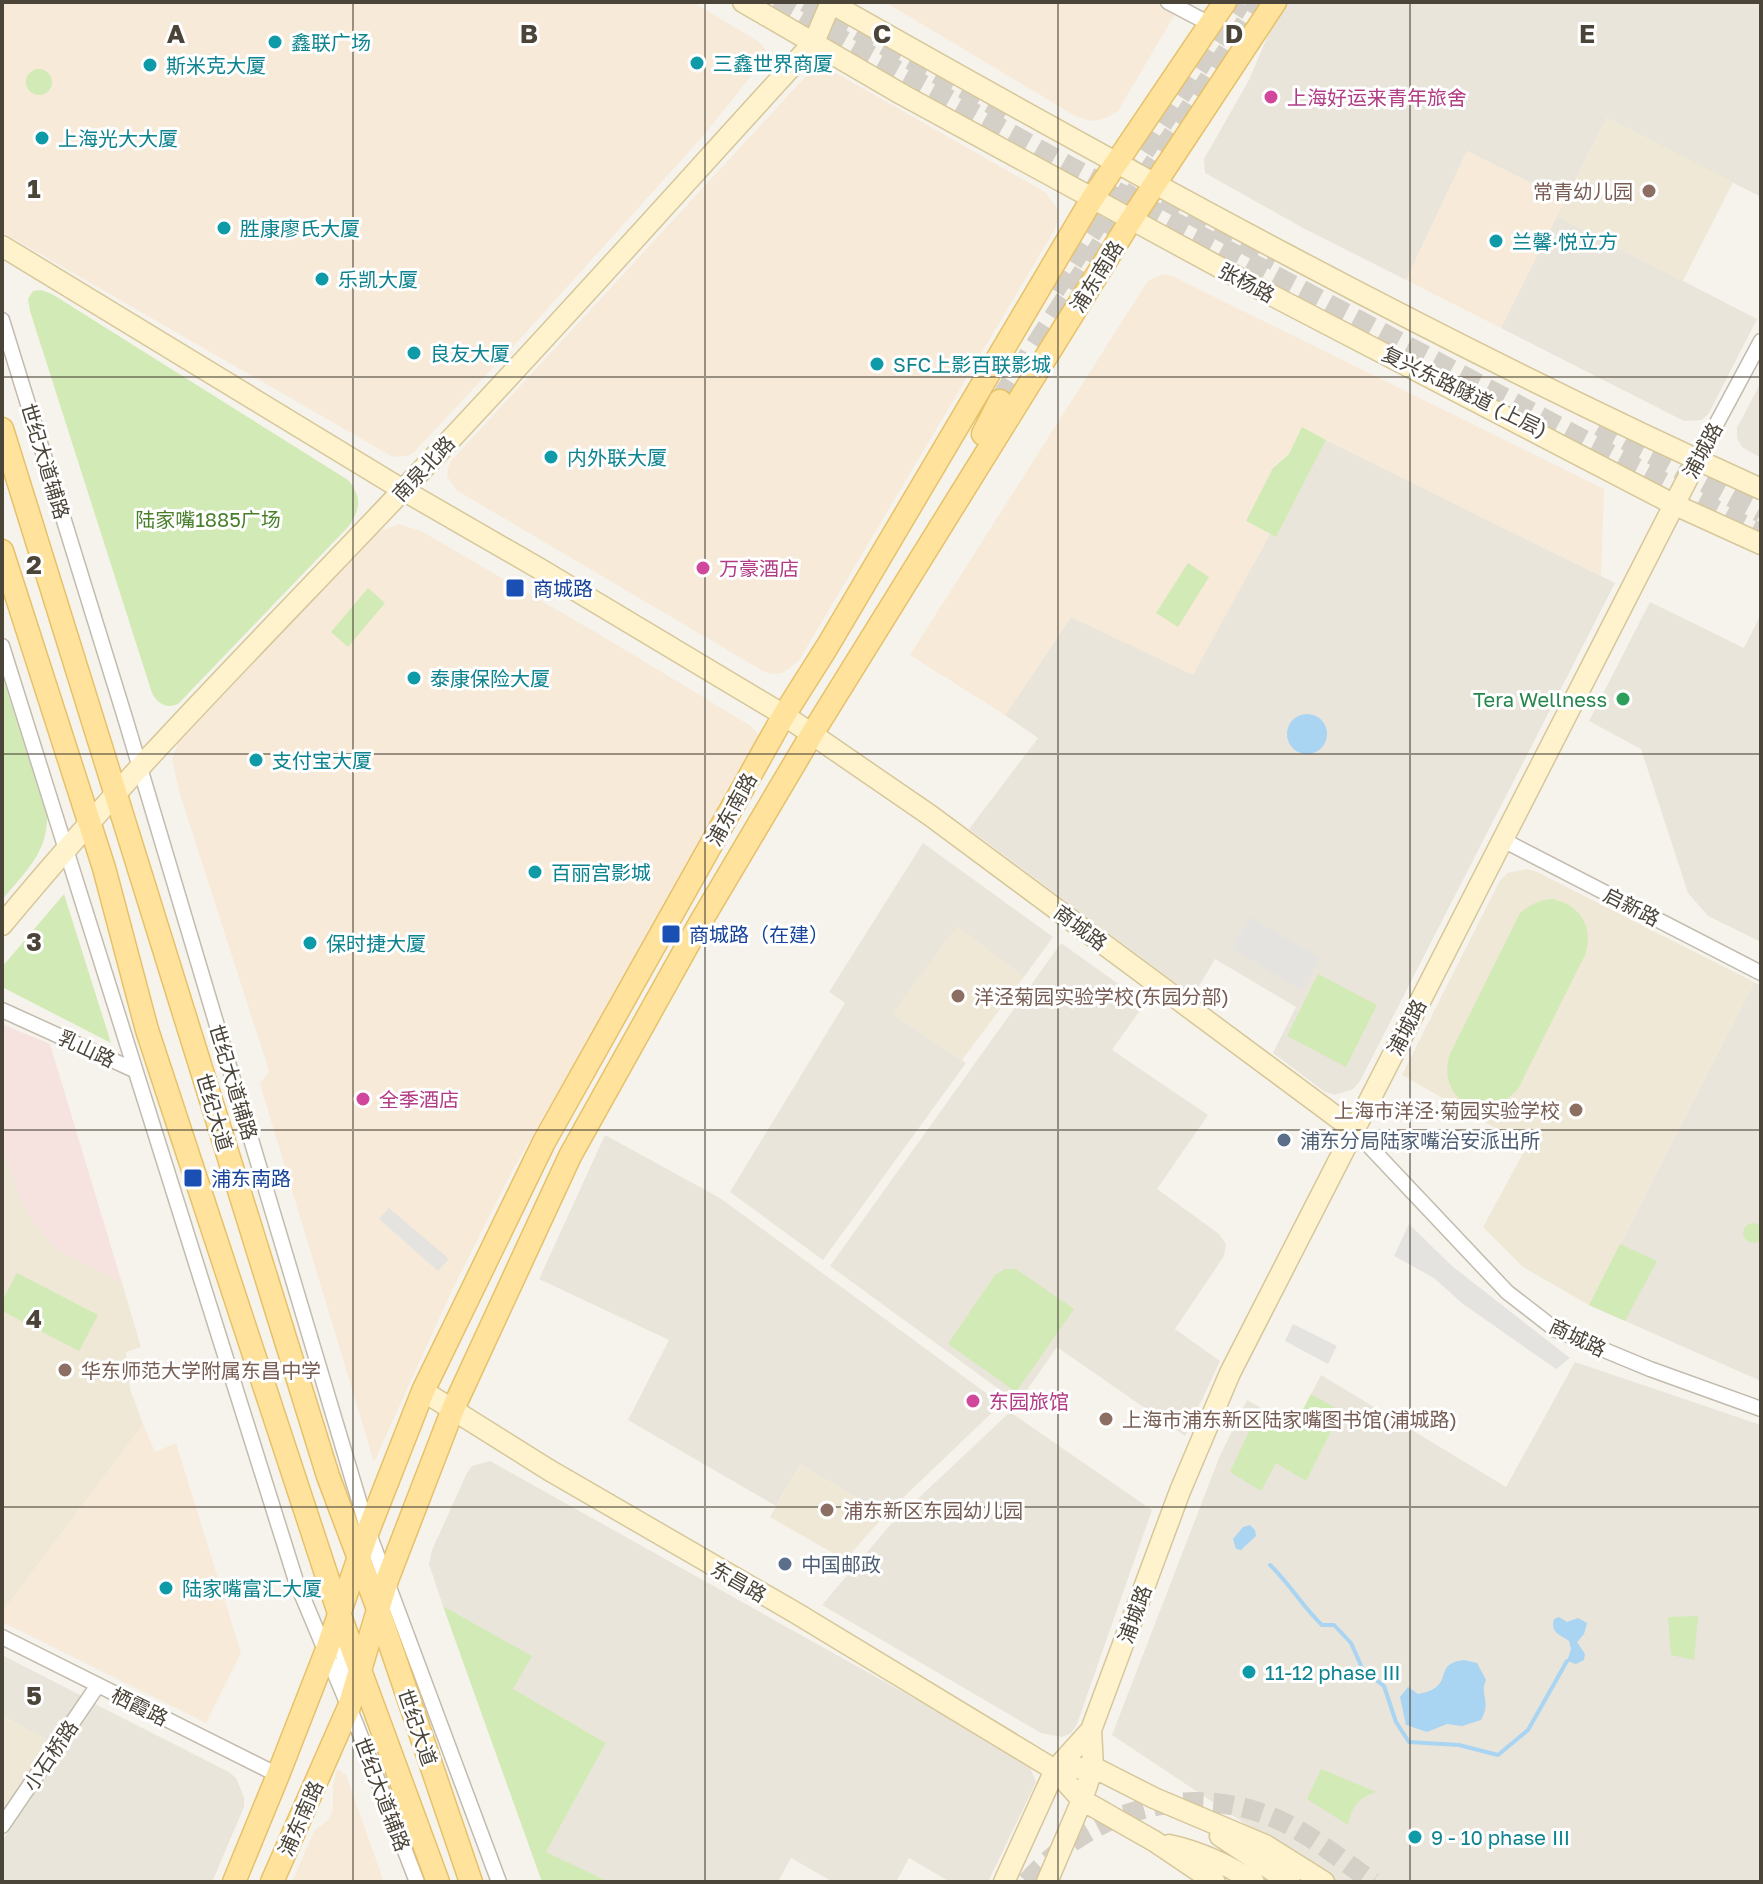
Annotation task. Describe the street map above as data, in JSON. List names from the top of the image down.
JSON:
{
  "streets": {
    "main road": ["浦东南路", "世纪大道"],
    "street": [
      "张杨路",
      "复兴东路隧道 (上层)",
      "浦城路",
      "世纪大道辅路",
      "南泉北路",
      "启新路",
      "商城路",
      "乳山路",
      "东昌路",
      "栖霞路",
      "小石桥路"
    ]
  },
  "crossings": [
    ["浦东南路", "张杨路"],
    ["浦东南路", "世纪大道辅路"],
    ["浦东南路", "商城路"],
    ["浦东南路", "世纪大道"],
    ["浦东南路", "东昌路"],
    ["浦东南路", "栖霞路"],
    ["张杨路", "复兴东路隧道 (上层)"],
    ["张杨路", "浦城路"],
    ["张杨路", "南泉北路"],
    ["浦城路", "启新路"],
    ["浦城路", "商城路"],
    ["浦城路", "东昌路"],
    ["世纪大道辅路", "南泉北路"],
    ["世纪大道辅路", "乳山路"],
    ["世纪大道辅路", "世纪大道"],
    ["南泉北路", "商城路"],
    ["南泉北路", "世纪大道"],
    ["乳山路", "世纪大道"],
    ["栖霞路", "小石桥路"]
  ],
  "parks": ["陆家嘴1885广场"],
  "places": {
    "other": [
      "鑫联广场",
      "三鑫世界商厦",
      "斯米克大厦",
      "上海好运来青年旅舍",
      "上海光大大厦",
      "常青幼儿园",
      "胜康廖氏大厦",
      "兰馨·悦立方",
      "乐凯大厦",
      "良友大厦",
      "SFC上影百联影城",
      "内外联大厦",
      "万豪酒店",
      "泰康保险大厦",
      "Tera Wellness",
      "支付宝大厦",
      "百丽宫影城",
      "保时捷大厦",
      "洋泾菊园实验学校(东园分部)",
      "全季酒店",
      "上海市洋泾·菊园实验学校",
      "浦东分局陆家嘴治安派出所",
      "华东师范大学附属东昌中学",
      "东园旅馆",
      "上海市浦东新区陆家嘴图书馆(浦城路)",
      "浦东新区东园幼儿园",
      "中国邮政",
      "陆家嘴富汇大厦",
      "11-12 phase Ⅲ",
      "9 - 10 phase Ⅲ"
    ],
    "transit": ["商城路", "商城路（在建）", "浦东南路"]
  },
  "grid": {
    "columns": [
      "A",
      "B",
      "C",
      "D",
      "E"
    ],
    "rows": [
      "1",
      "2",
      "3",
      "4",
      "5"
    ]
  }
}
